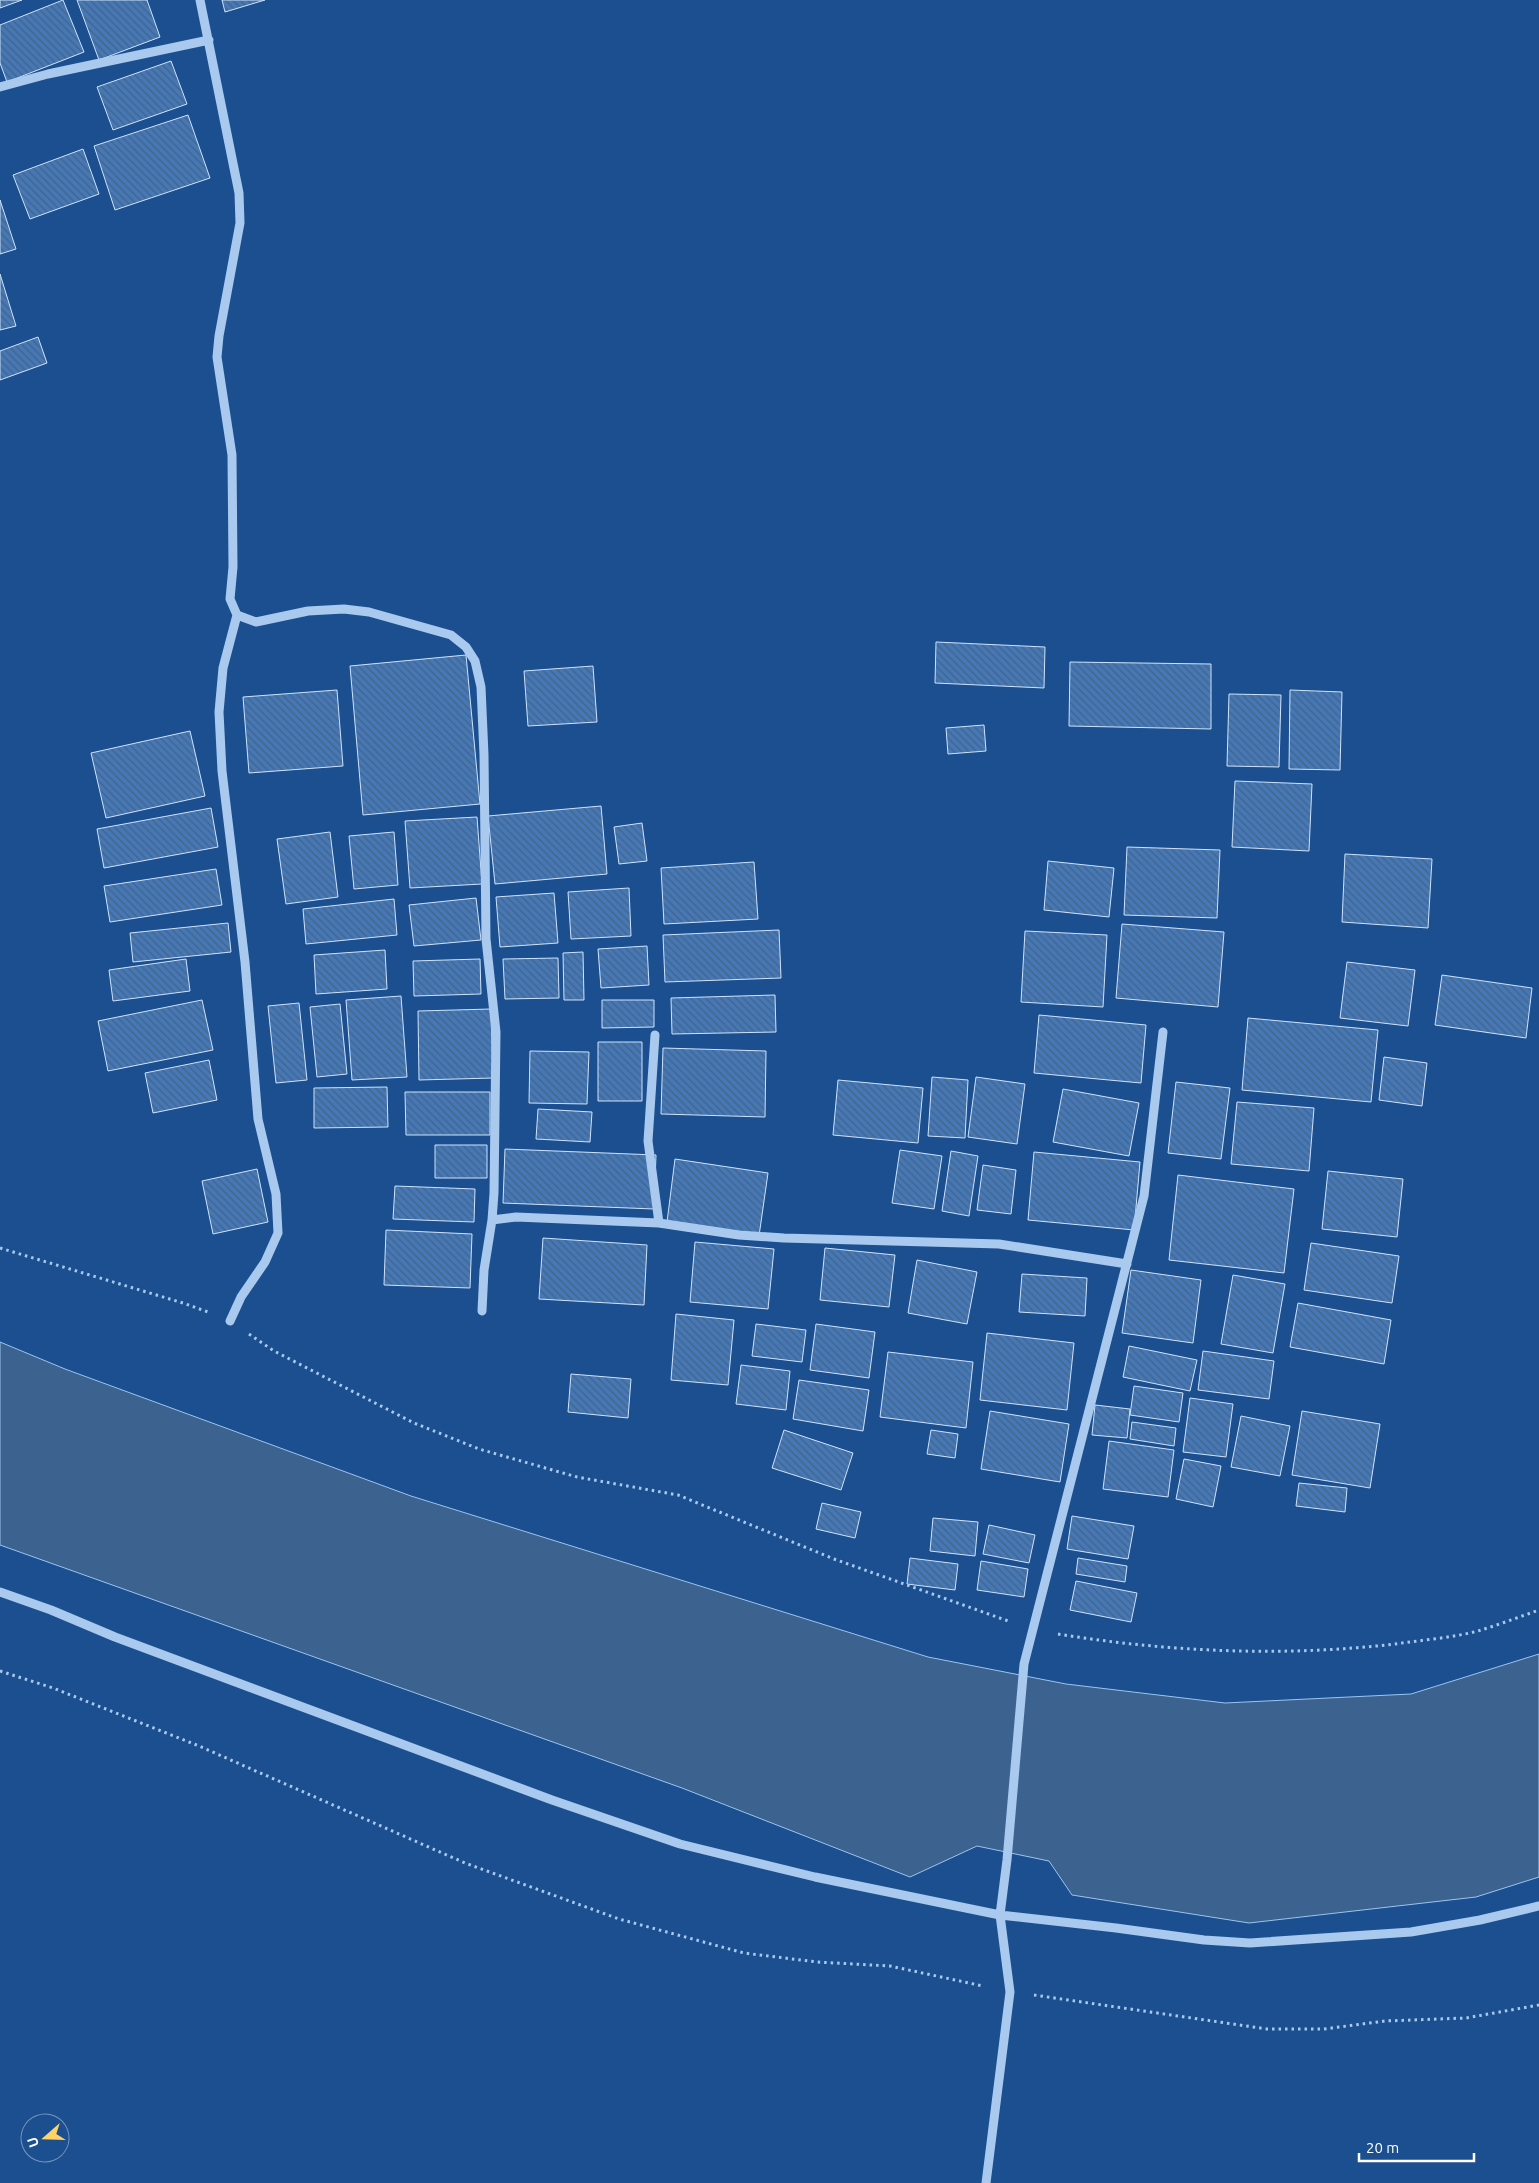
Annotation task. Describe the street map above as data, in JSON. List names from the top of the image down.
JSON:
{
  "scale_bar": "20 m",
  "north": "left"
}
